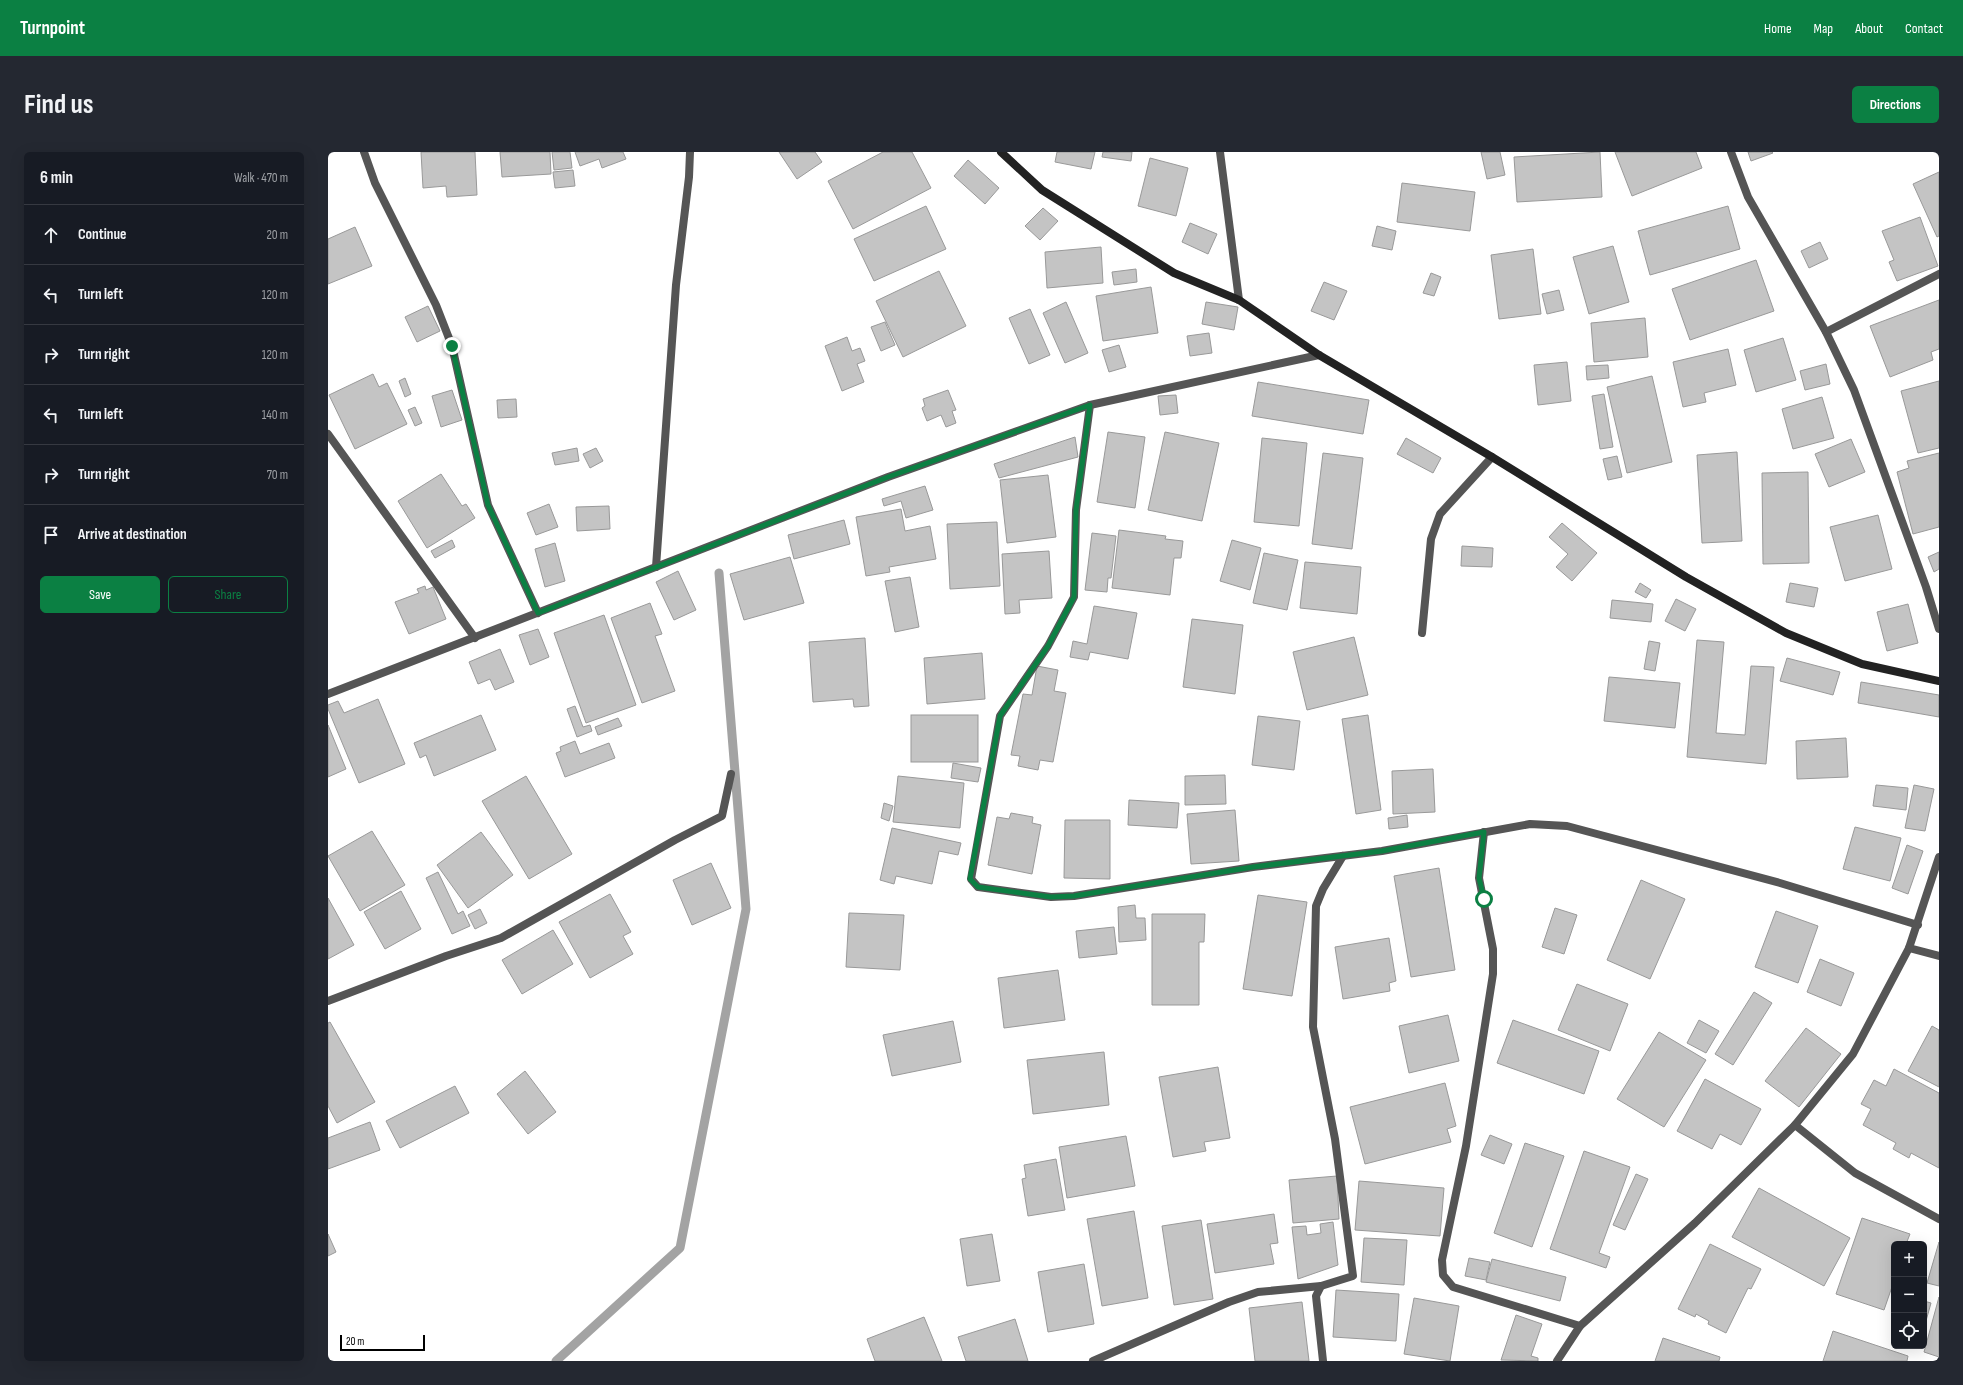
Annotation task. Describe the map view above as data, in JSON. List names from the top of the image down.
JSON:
{
  "scale_bar": "20 m",
  "page": {
    "header": "Turnpoint",
    "nav": [
      "Home",
      "Map",
      "About",
      "Contact"
    ],
    "buttons": [
      "Directions",
      ["Save", "Share"]
    ],
    "title": "Find us",
    "heading": ["6 min", "Walk · 470 m"],
    "list": [
      ["Continue", "20 m"],
      ["Turn left", "120 m"],
      ["Turn right", "120 m"],
      ["Turn left", "140 m"],
      ["Turn right", "70 m"],
      "Arrive at destination"
    ],
    "map_buttons": ["+", "−"],
    "scale": "20 m"
  }
}
